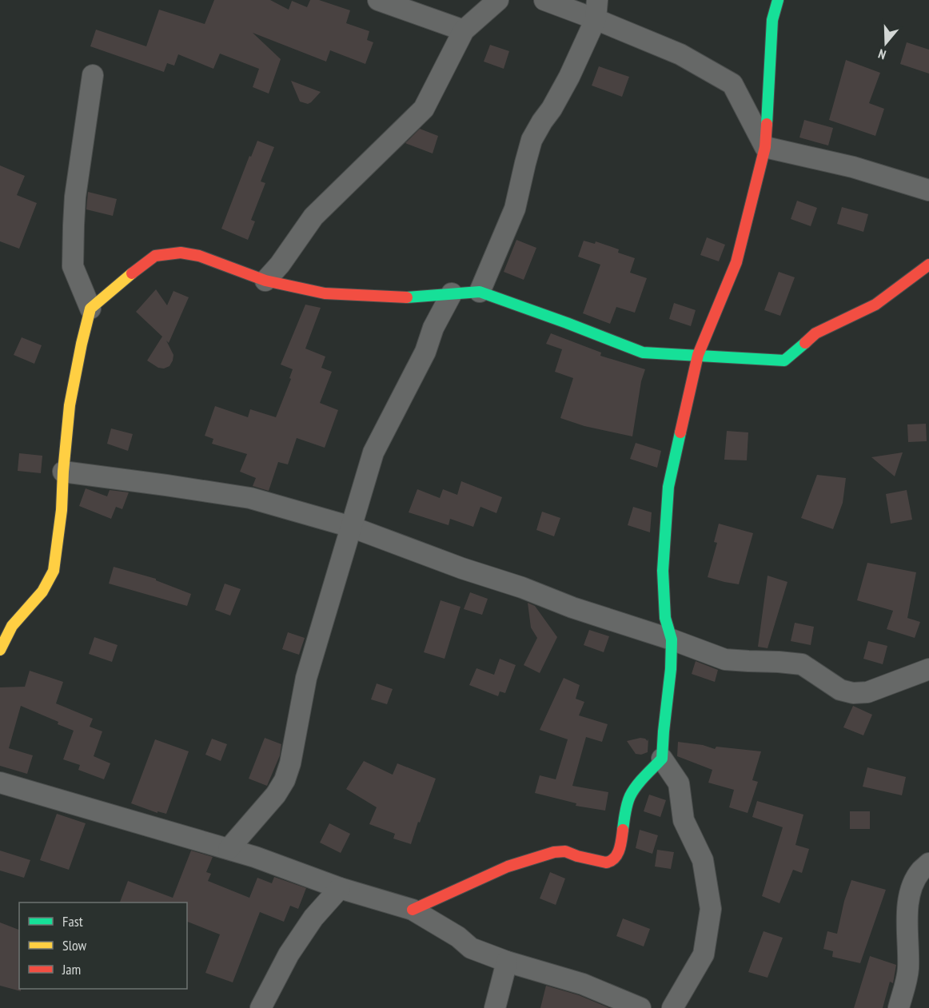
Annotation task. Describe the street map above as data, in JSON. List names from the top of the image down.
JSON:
{
  "legend": ["Fast", "Slow", "Jam"],
  "north": "bottom"
}
